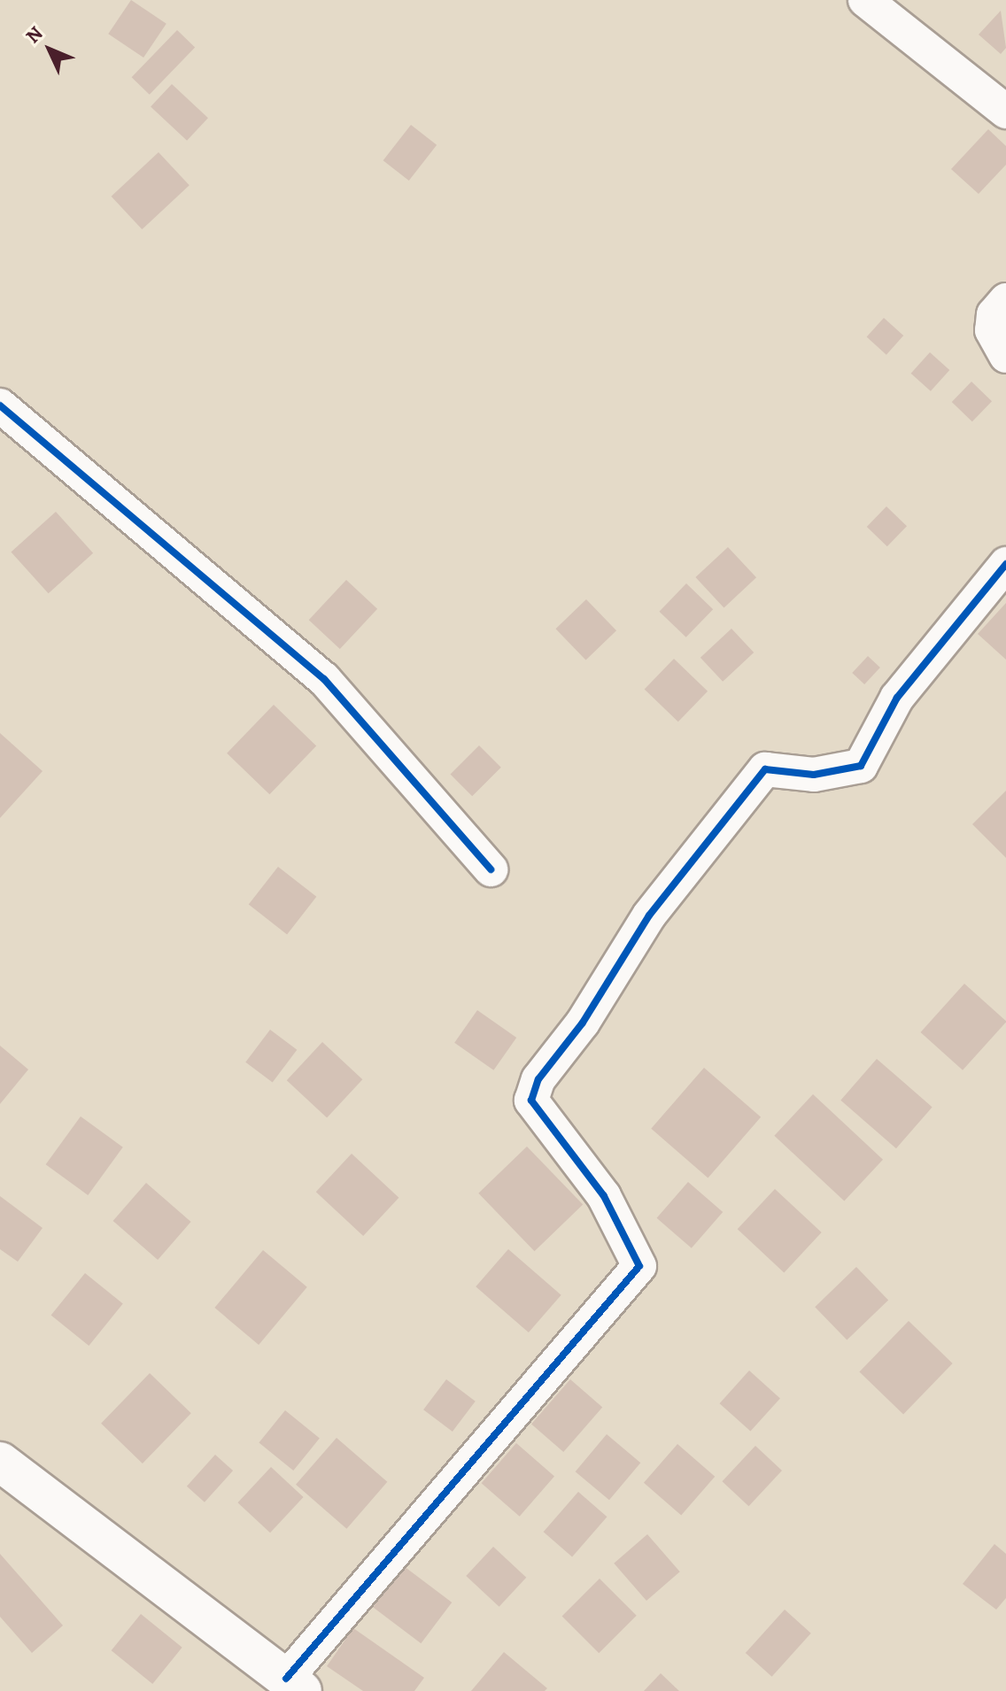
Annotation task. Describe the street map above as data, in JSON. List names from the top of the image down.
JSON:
{
  "north": "top left"
}
